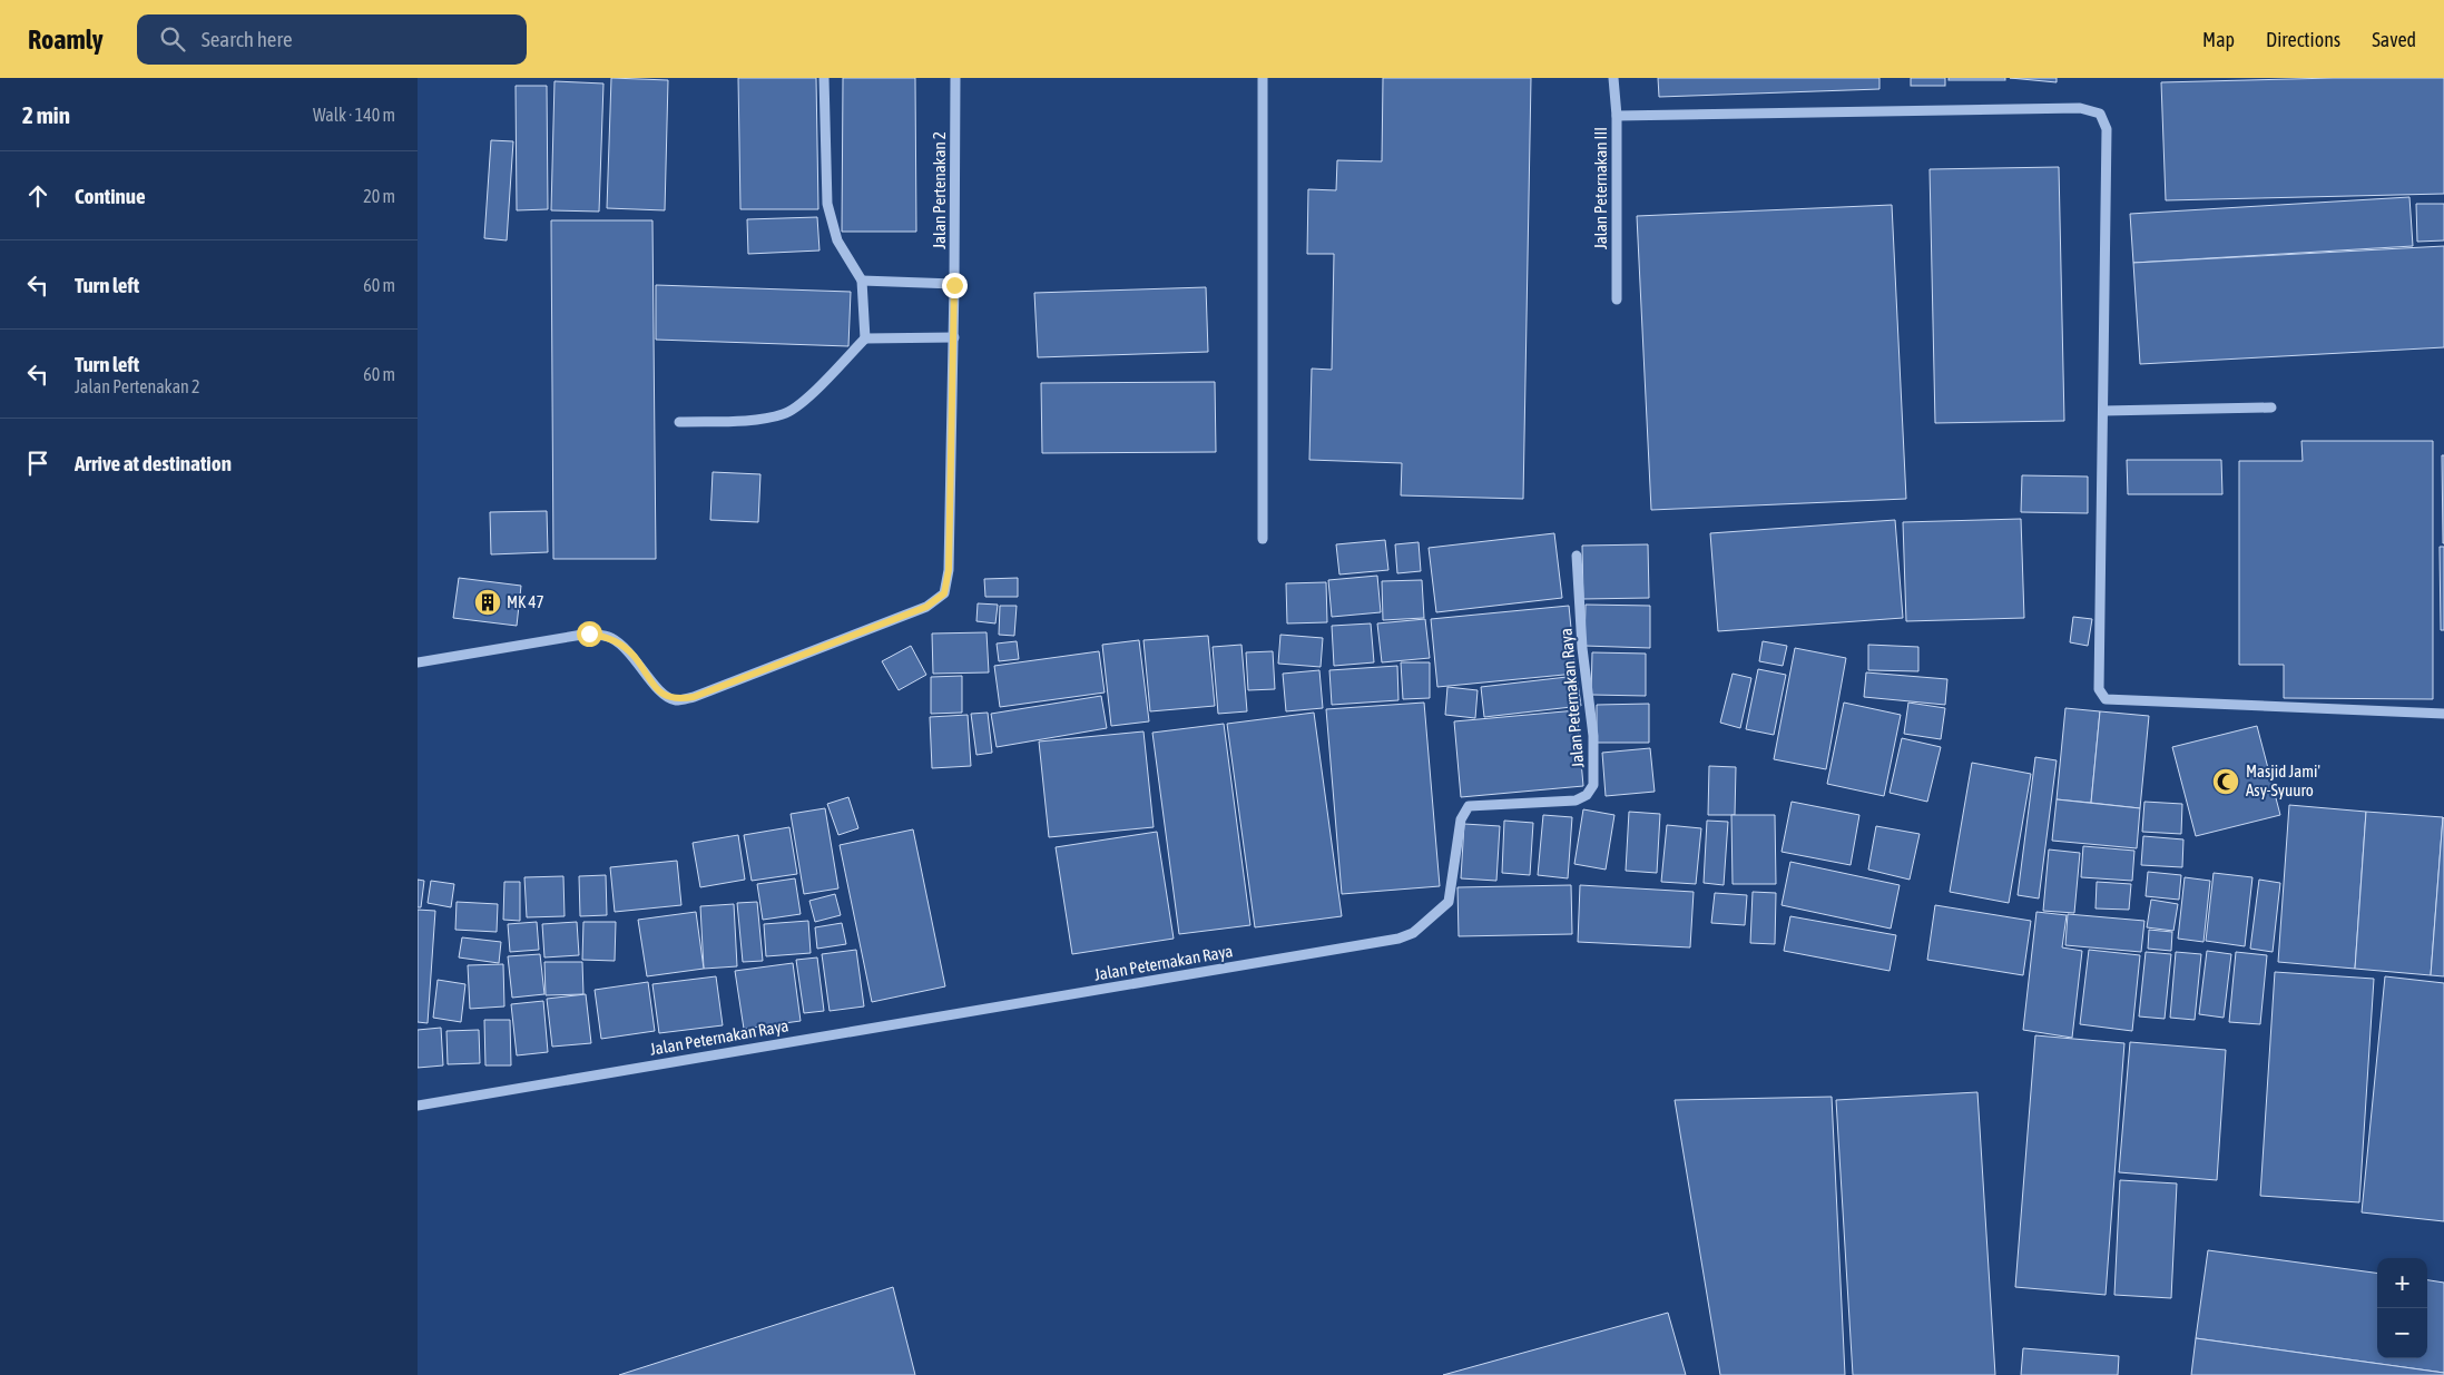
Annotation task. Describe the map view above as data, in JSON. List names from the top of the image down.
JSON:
{
  "streets": {
    "street": ["Jalan Peternakan III", "Jalan Pertenakan 2", "Jalan Peternakan Raya"]
  },
  "places": {
    "building": ["MK 47"],
    "mosque": ["Masjid Jami' Asy-Syuuro"]
  },
  "page": {
    "header": "Roamly",
    "search": "Search here",
    "nav": ["Map", "Directions", "Saved"],
    "heading": ["2 min", "Walk · 140 m"],
    "list": [
      ["Continue", "20 m"],
      ["Turn left", "60 m"],
      ["Turn left", "Jalan Pertenakan 2", "60 m"],
      "Arrive at destination"
    ],
    "map_buttons": ["+", "−"]
  }
}
